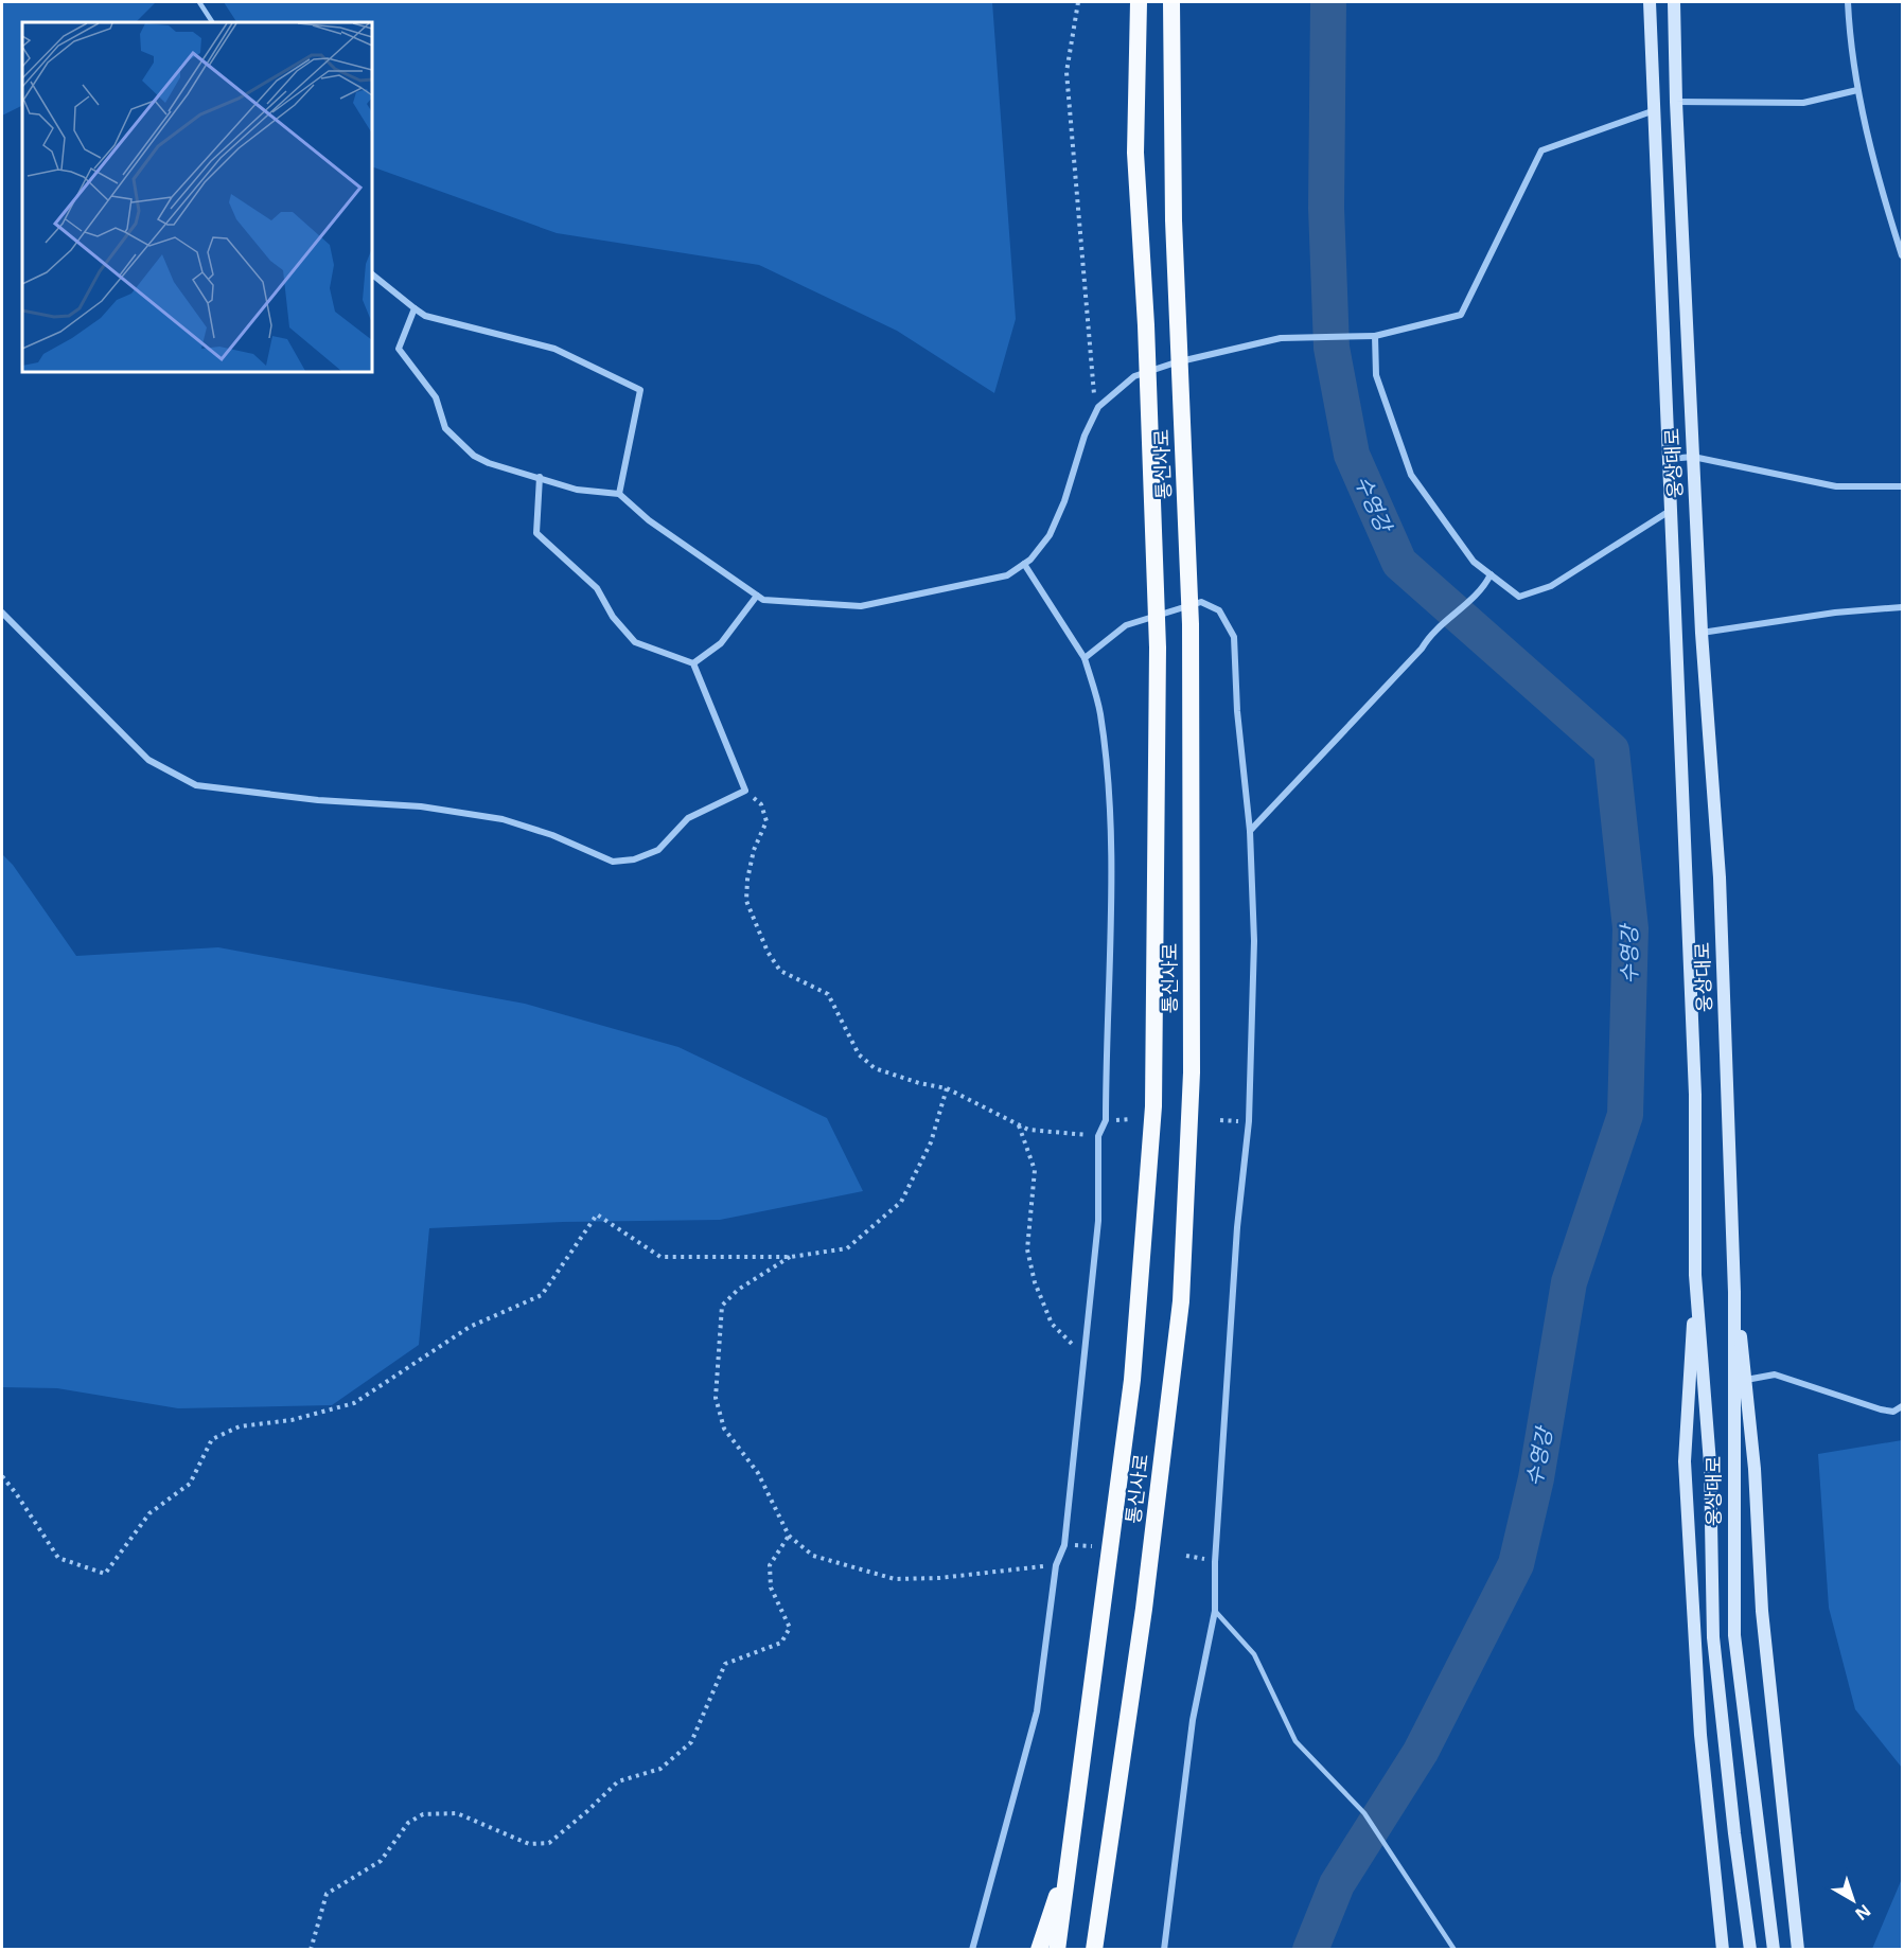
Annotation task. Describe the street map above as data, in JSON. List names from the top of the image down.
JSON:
{
  "streets": {
    "highway": ["통신사로"],
    "main road": ["웅상대로"]
  },
  "water": ["수영강"],
  "north": "bottom right"
}
